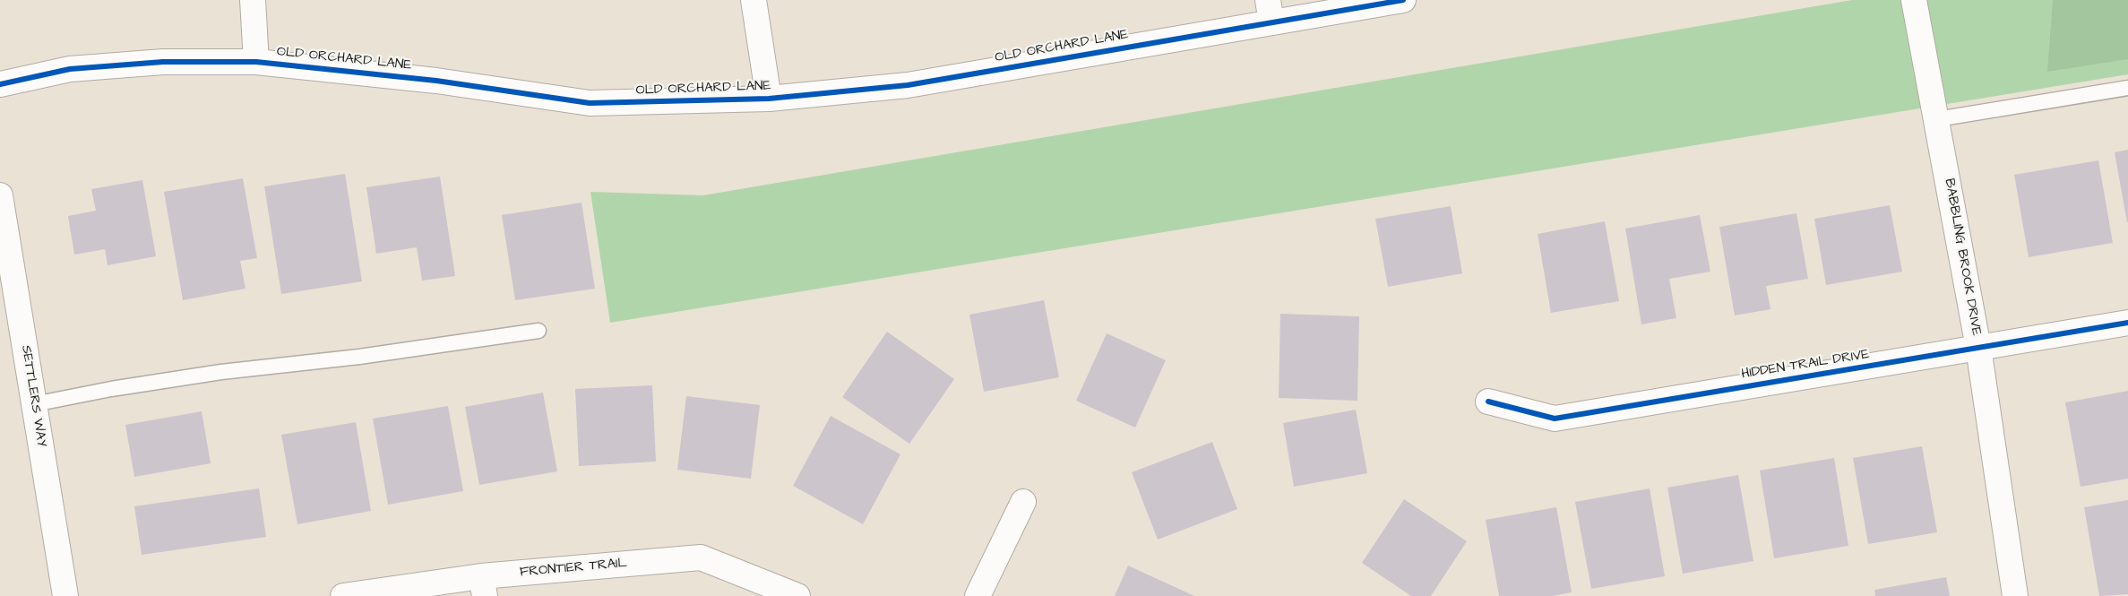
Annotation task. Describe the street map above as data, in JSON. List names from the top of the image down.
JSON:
{
  "streets": {
    "street": [
      "OLD ORCHARD LANE",
      "BABBLING BROOK DRIVE",
      "HIDDEN TRAIL DRIVE",
      "SETTLERS WAY",
      "FRONTIER TRAIL"
    ]
  },
  "crossings": [
    ["BABBLING BROOK DRIVE", "HIDDEN TRAIL DRIVE"]
  ]
}
